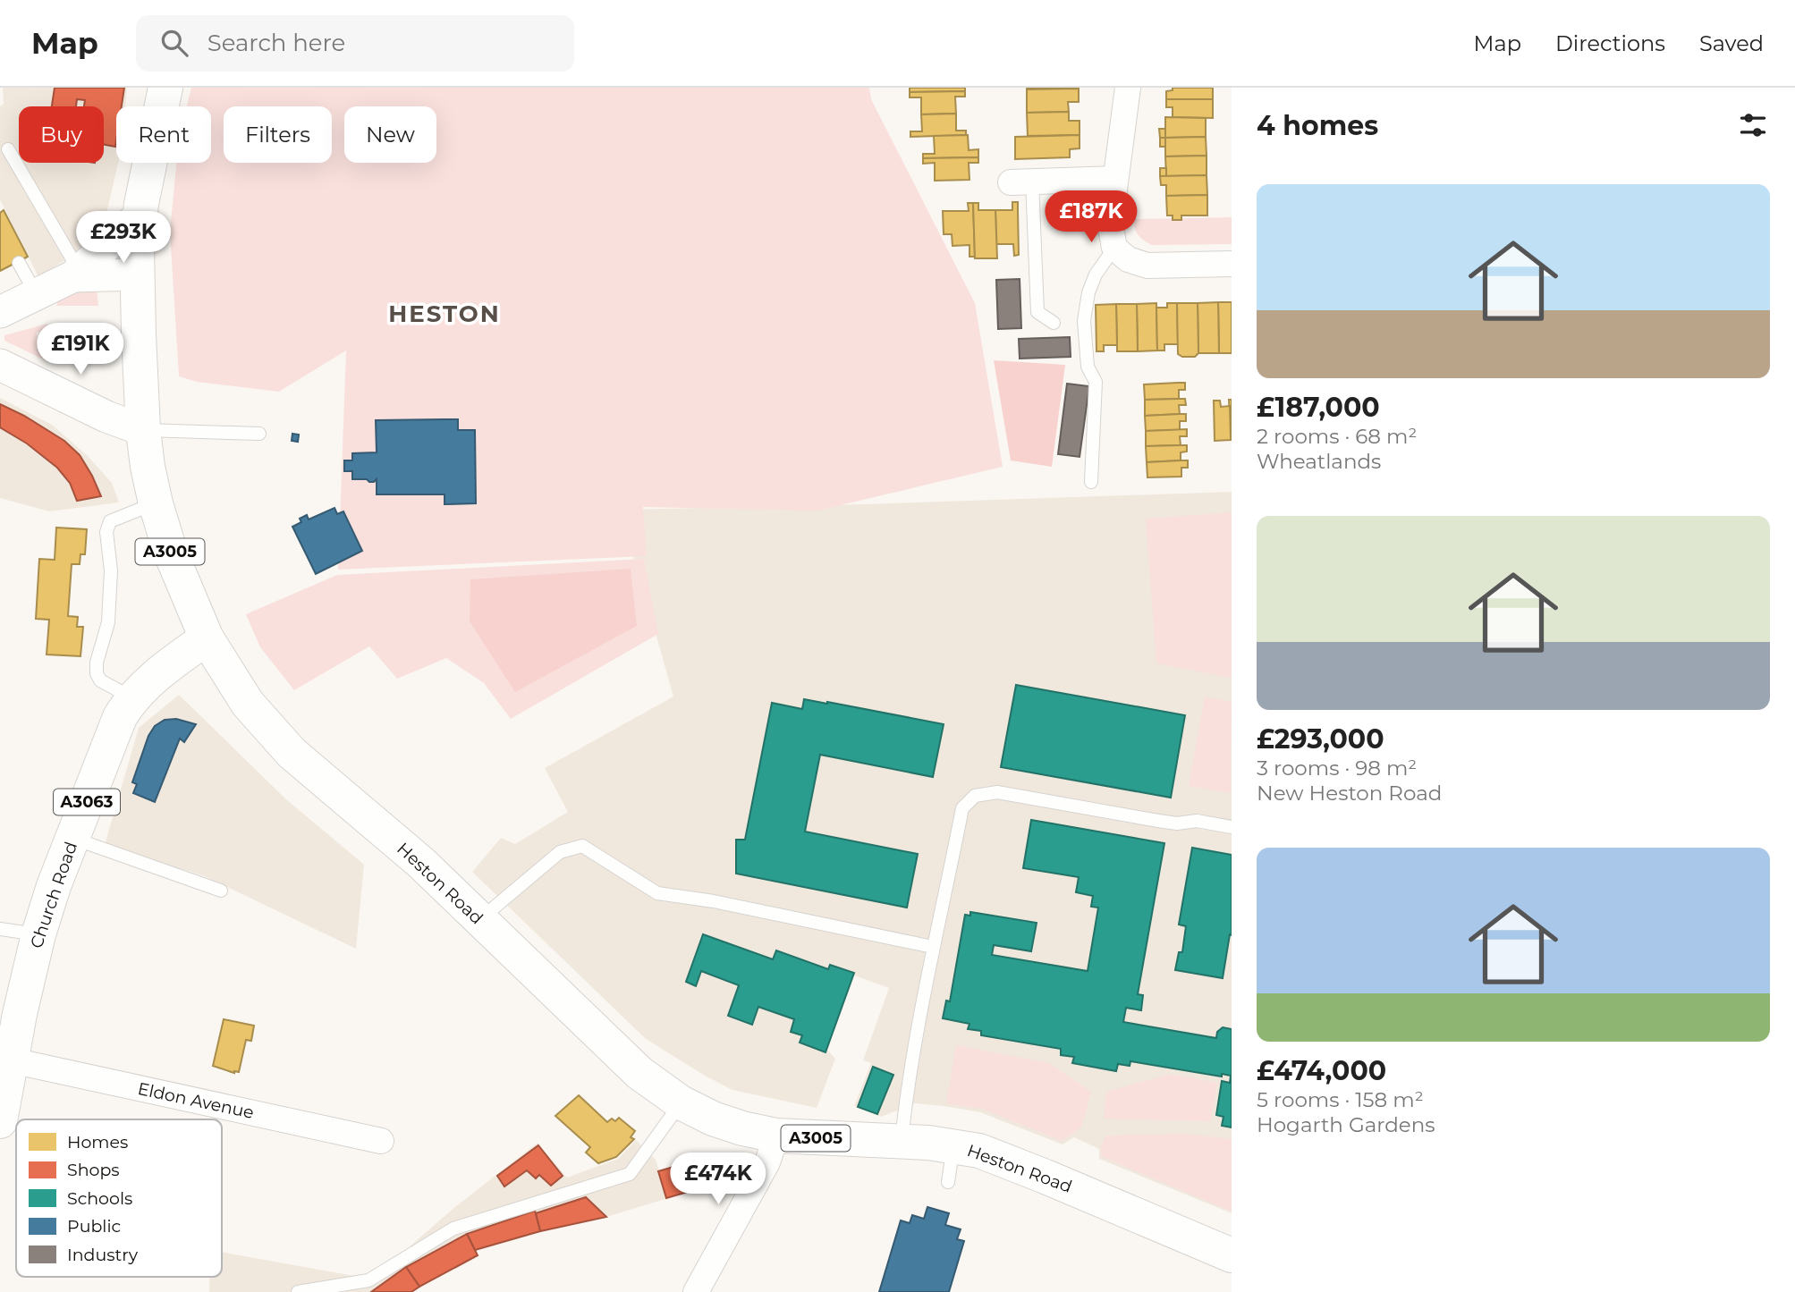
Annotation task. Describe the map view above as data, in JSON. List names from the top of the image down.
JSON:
{
  "streets": {
    "main road": [
      "A3005",
      "A3063",
      "Heston Road",
      "Church Road"
    ],
    "street": ["Eldon Avenue"]
  },
  "crossings": [
    ["Heston Road", "Church Road"],
    ["Church Road", "Eldon Avenue"]
  ],
  "districts": ["HESTON"],
  "legend": [
    "Homes",
    "Shops",
    "Schools",
    "Public",
    "Industry"
  ],
  "page": {
    "header": "Map",
    "search": "Search here",
    "nav": ["Map", "Directions", "Saved"],
    "heading": "4 homes",
    "chip": [
      "Buy",
      "Rent",
      "Filters",
      "New"
    ],
    "list": [
      {
        "name": "£187,000",
        "note": "2 rooms · 68 m² · Wheatlands"
      },
      {
        "name": "£293,000",
        "note": "3 rooms · 98 m² · New Heston Road"
      },
      {
        "name": "£474,000",
        "note": "5 rooms · 158 m² · Hogarth Gardens"
      }
    ],
    "price": [
      "£187K",
      "£293K",
      "£191K",
      "£474K"
    ]
  }
}
